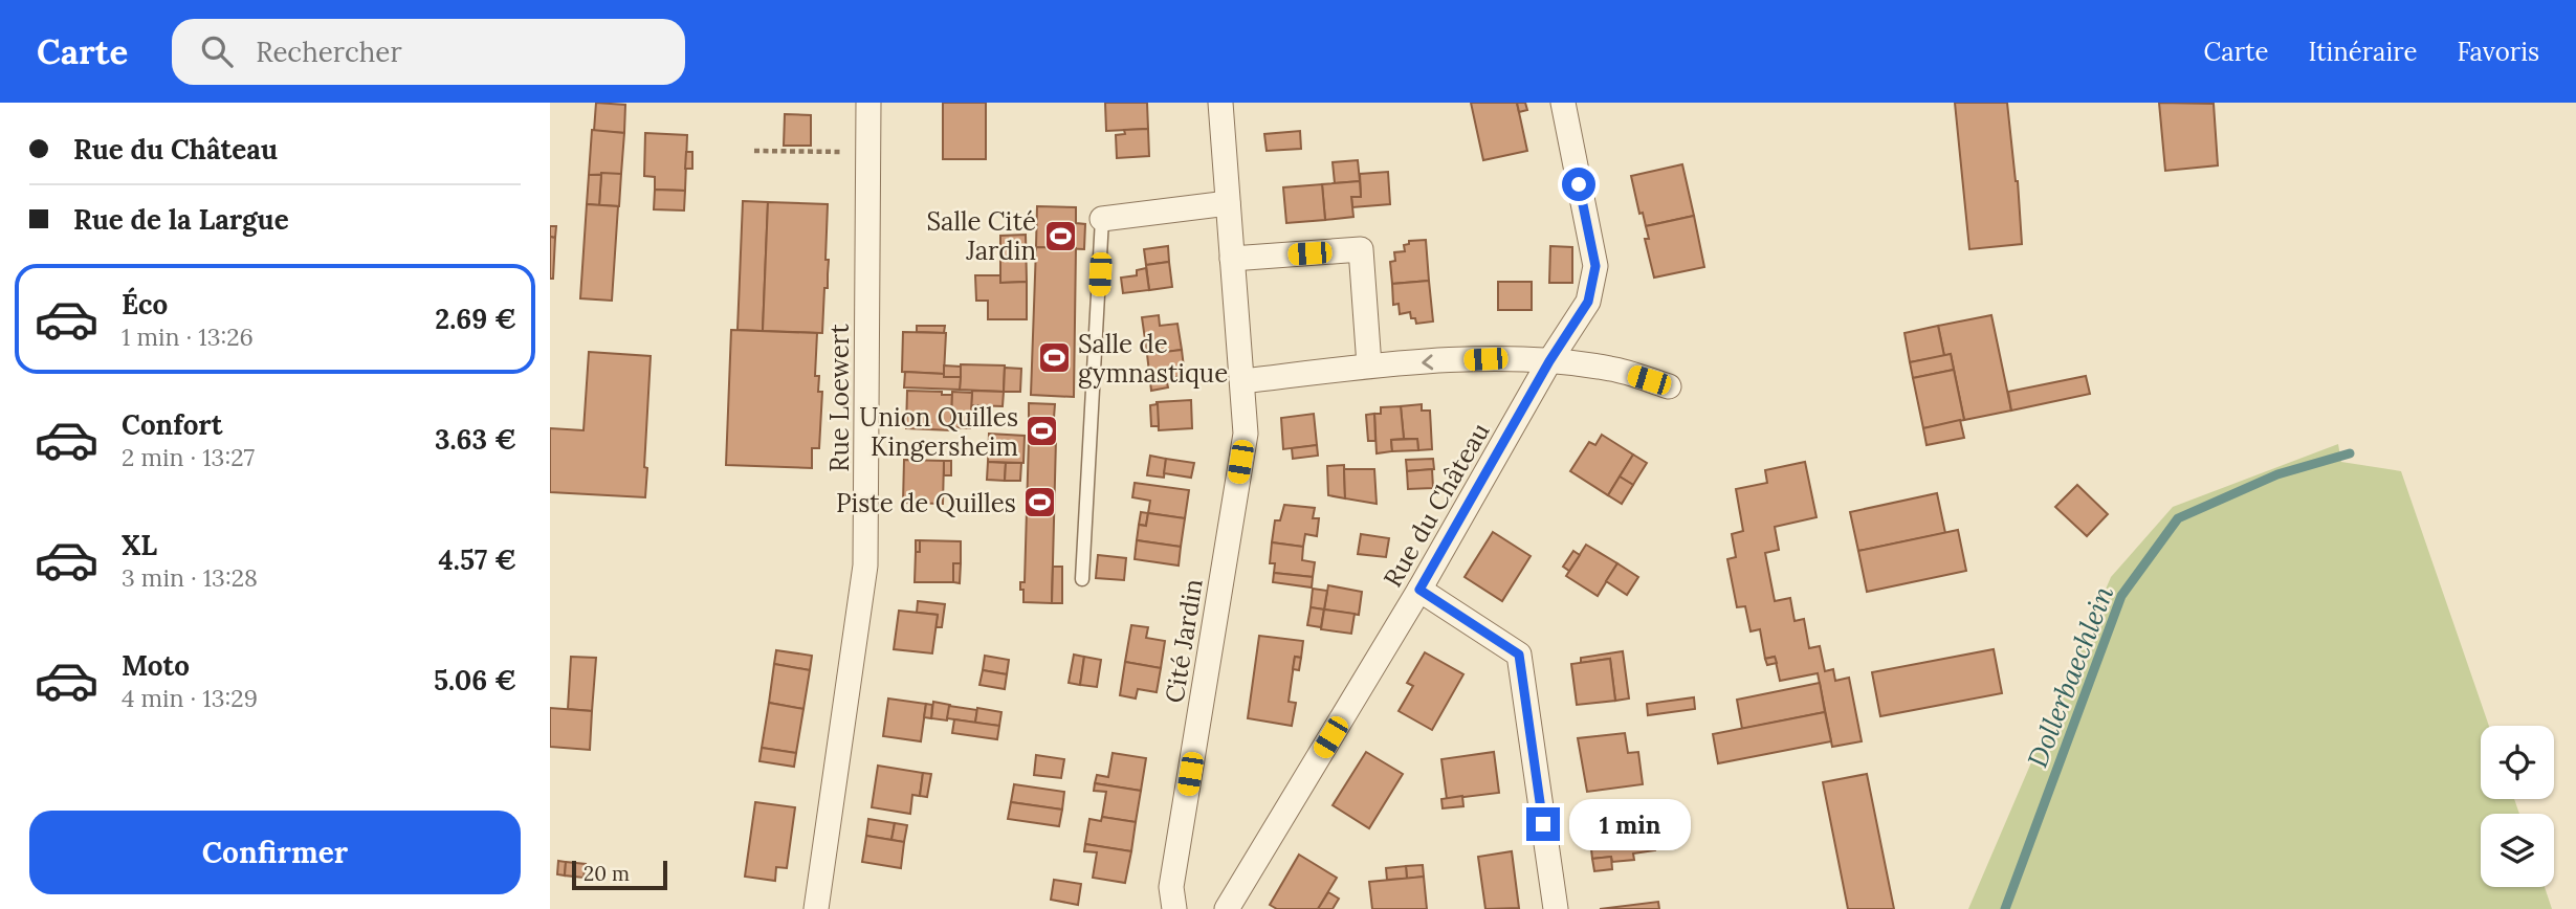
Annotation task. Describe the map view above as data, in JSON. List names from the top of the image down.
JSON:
{
  "streets": {
    "street": ["Rue Loewert", "Rue du Château", "Cité Jardin"]
  },
  "water": ["Dollerbaechlein"],
  "places": {
    "sports": [
      "Salle Cité Jardin",
      "Salle de gymnastique",
      "Union Quilles Kingersheim",
      "Piste de Quilles"
    ]
  },
  "scale_bar": "20 m",
  "page": {
    "header": "Carte",
    "search": "Rechercher",
    "nav": ["Carte", "Itinéraire", "Favoris"],
    "banner": ["Rue du Château", "Rue de la Largue"],
    "list": [
      {
        "name": "Éco",
        "note": "1 min · 13:26",
        "value": "2.69 €"
      },
      {
        "name": "Confort",
        "note": "2 min · 13:27",
        "value": "3.63 €"
      },
      {
        "name": "XL",
        "note": "3 min · 13:28",
        "value": "4.57 €"
      },
      {
        "name": "Moto",
        "note": "4 min · 13:29",
        "value": "5.06 €"
      }
    ],
    "buttons": "Confirmer",
    "bubble": "1 min",
    "scale": "20 m"
  }
}
